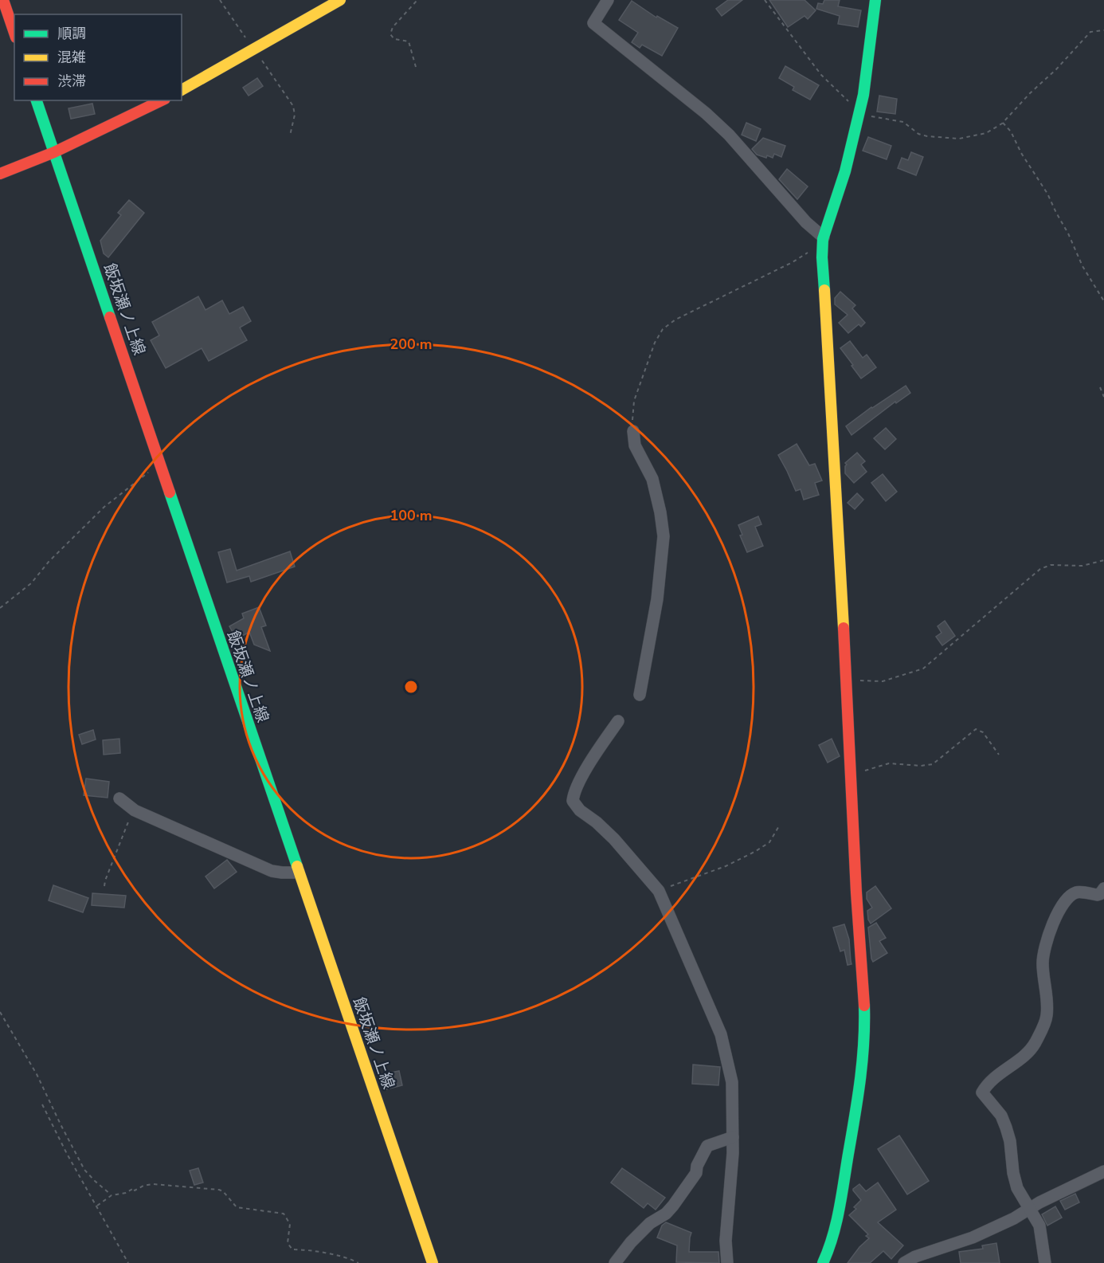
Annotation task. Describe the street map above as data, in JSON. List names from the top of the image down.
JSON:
{
  "streets": {
    "street": ["飯坂瀬ノ上線"]
  },
  "legend": ["順調", "混雑", "渋滞"],
  "rings": ["200 m", "100 m"]
}
